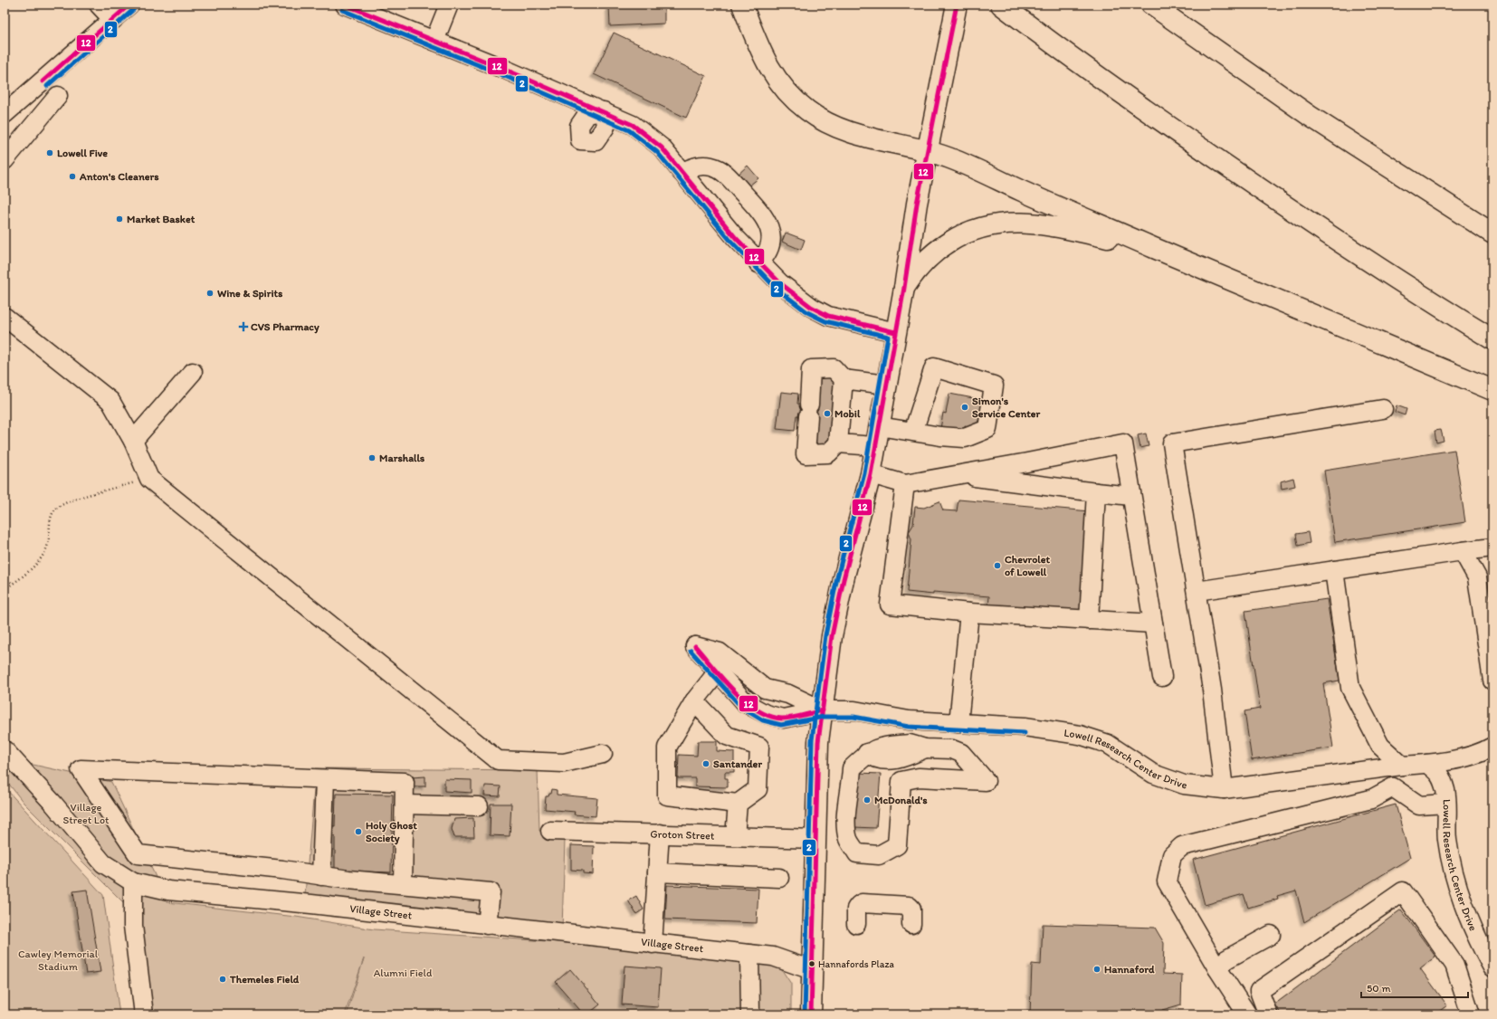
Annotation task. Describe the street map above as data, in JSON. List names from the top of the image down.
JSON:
{
  "streets": {
    "street": ["Lowell Research Center Drive", "Groton Street", "Village Street"]
  },
  "parks": ["Village Street Lot", "Cawley Memorial Stadium", "Alumni Field"],
  "places": {
    "other": [
      "Lowell Five",
      "Anton's Cleaners",
      "Market Basket",
      "Wine & Spirits",
      "Simon's Service Center",
      "Mobil",
      "Marshalls",
      "Chevrolet of Lowell",
      "Santander",
      "McDonald's",
      "Holy Ghost Society",
      "Hannafords Plaza",
      "Hannaford",
      "Themeles Field"
    ],
    "health": ["CVS Pharmacy"]
  },
  "lines": ["transit line 12", "transit line 2"],
  "scale_bar": "50 m"
}
